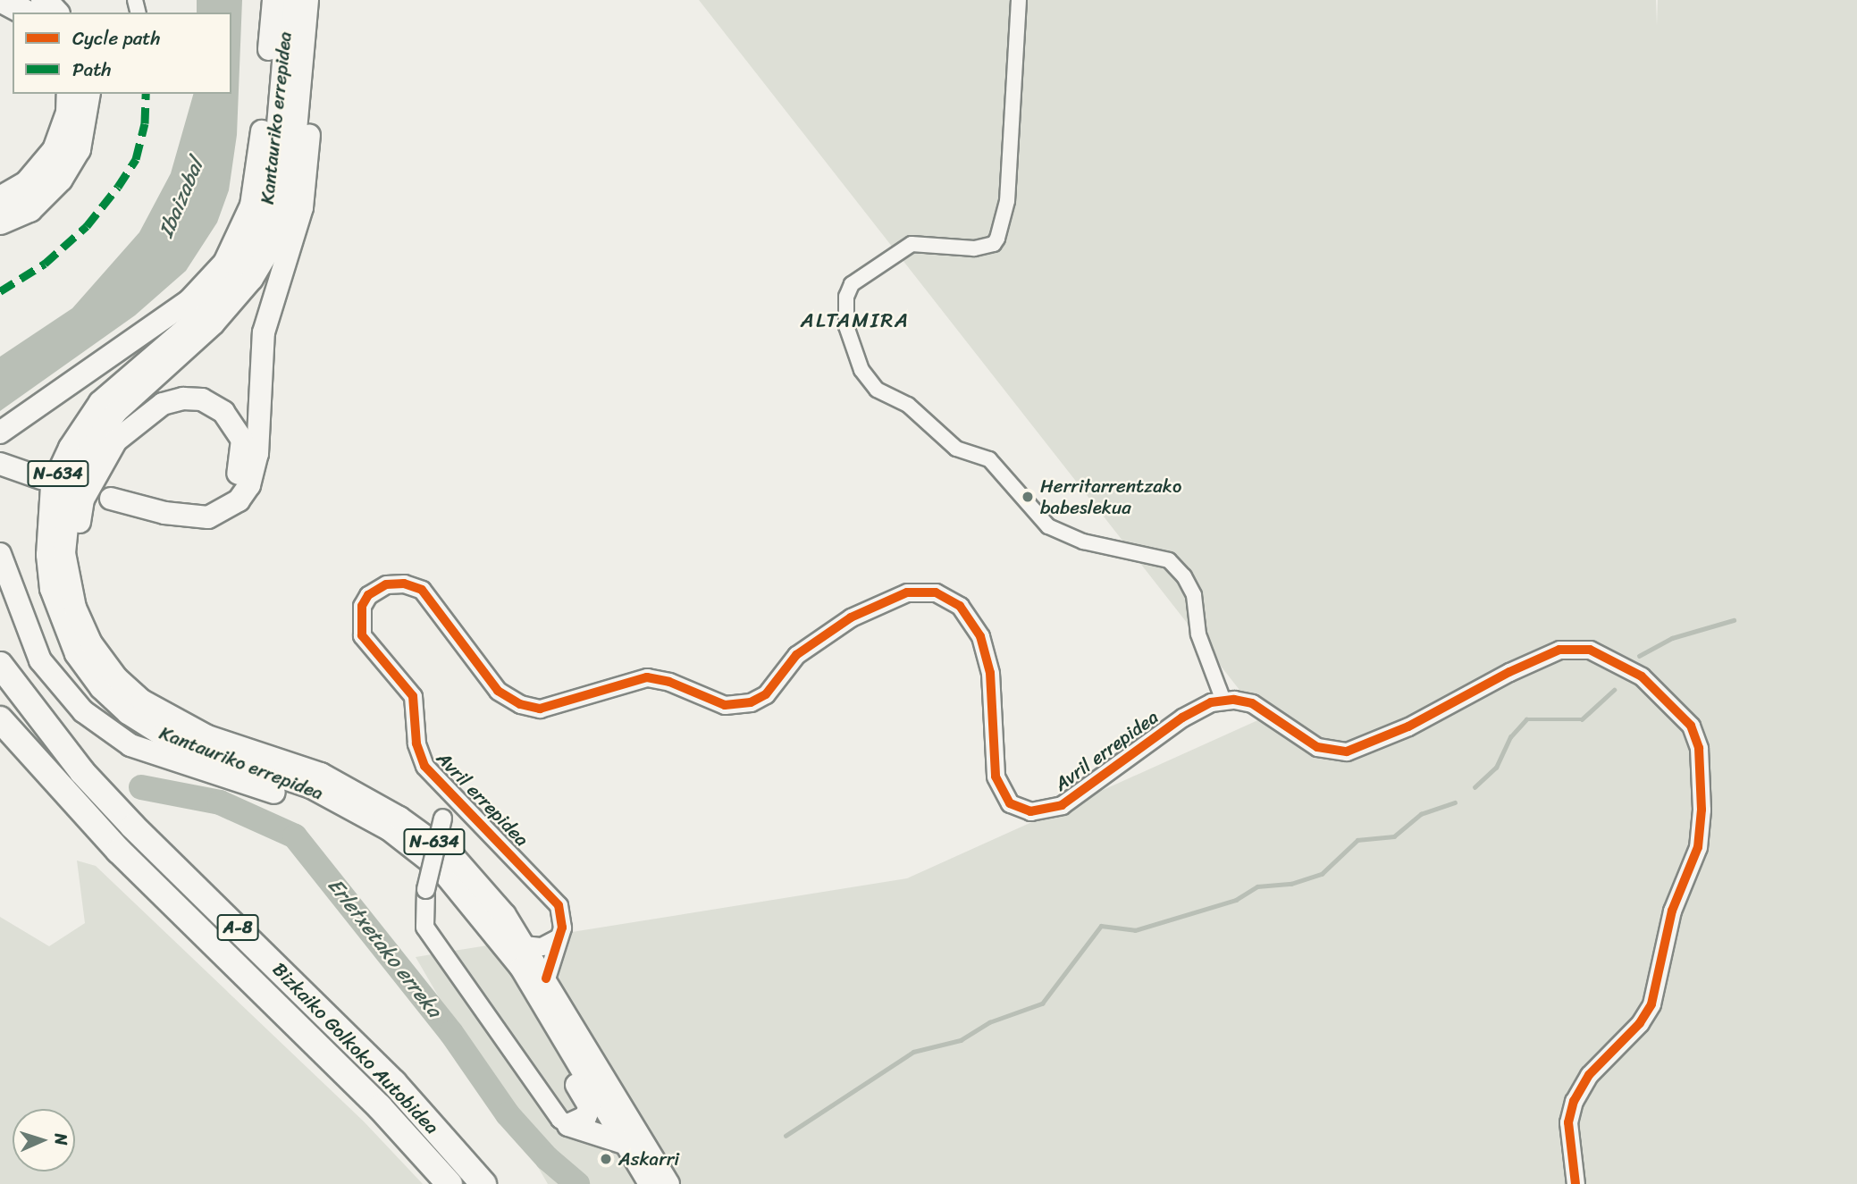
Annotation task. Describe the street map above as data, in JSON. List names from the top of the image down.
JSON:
{
  "streets": {
    "highway": [
      "Kantauriko errepidea",
      "N-634",
      "A-8",
      "Bizkaiko Golkoko Autobidea"
    ],
    "street": ["Avril errepidea"]
  },
  "crossings": [
    ["Kantauriko errepidea", "Avril errepidea"]
  ],
  "districts": ["ALTAMIRA"],
  "water": ["Ibaizabal", "Erletxetako erreka"],
  "places": ["Herritarrentzako babeslekua", "Askarri"],
  "legend": ["Cycle path", "Path"],
  "north": "right"
}
